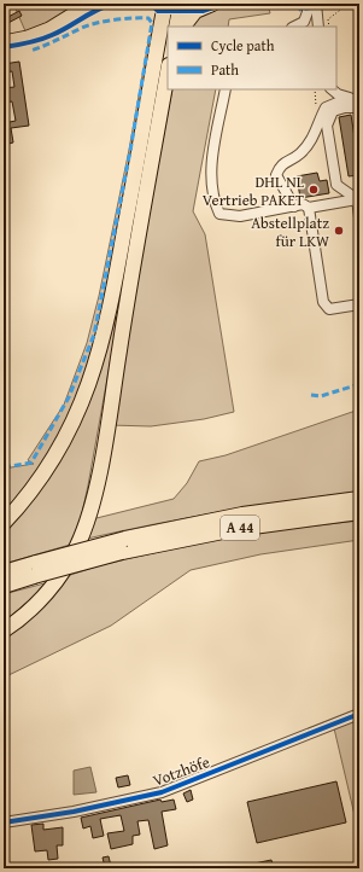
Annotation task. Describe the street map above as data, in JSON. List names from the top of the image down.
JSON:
{
  "streets": {
    "highway": ["A 44"],
    "street": ["Votzhöfe"]
  },
  "places": ["DHL NL Vertrieb PAKET", "Abstellplatz für LKW"],
  "legend": ["Cycle path", "Path"]
}
